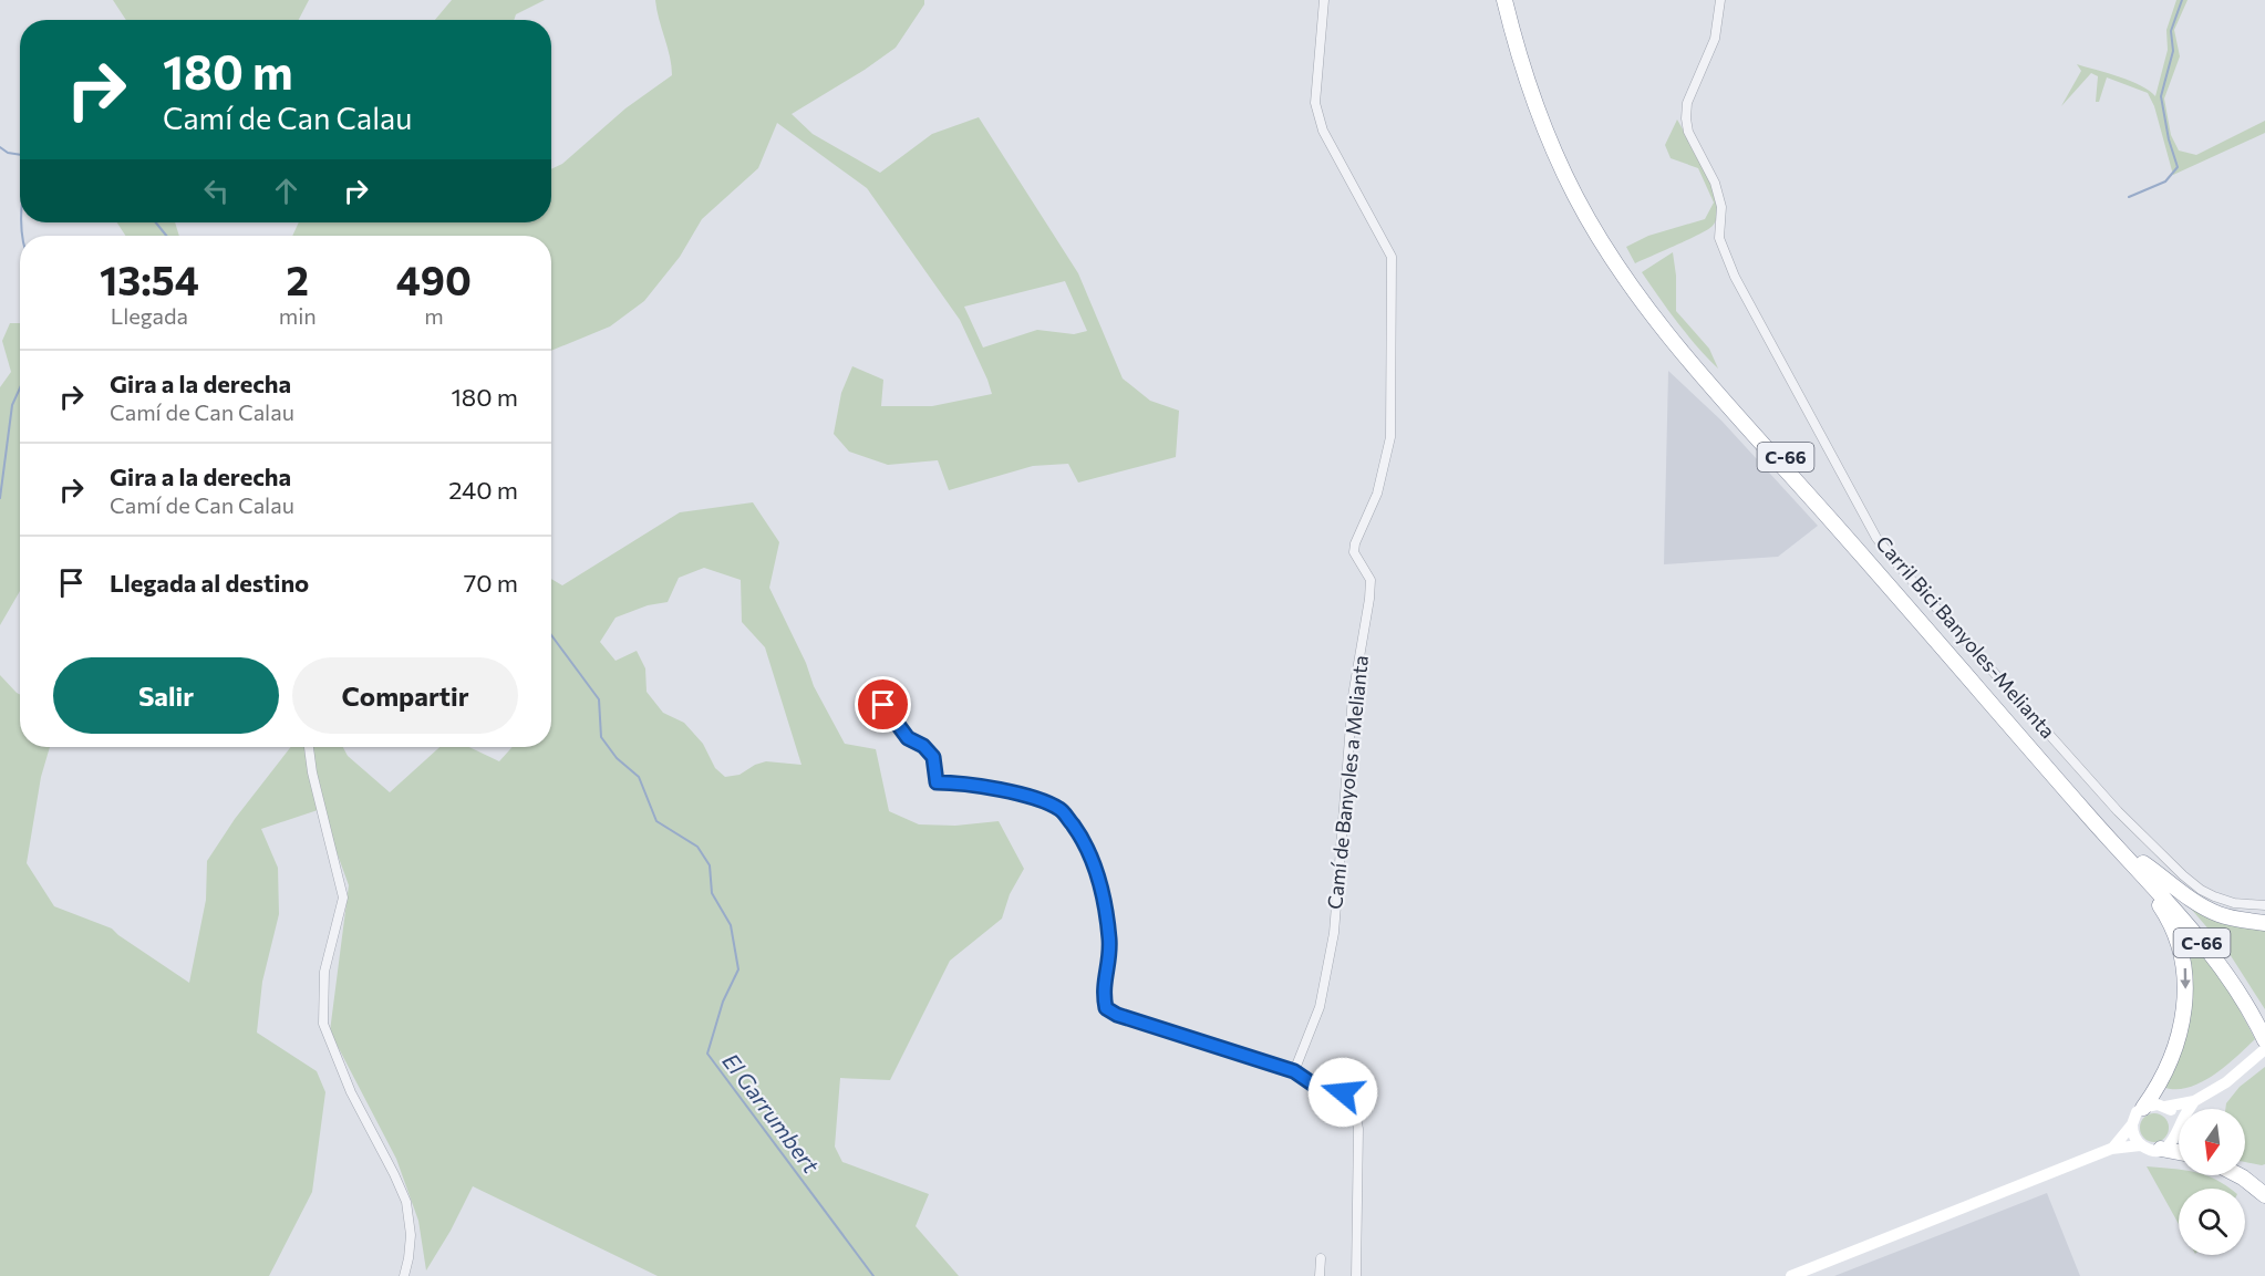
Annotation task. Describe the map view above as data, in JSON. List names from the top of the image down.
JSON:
{
  "streets": {
    "highway": ["C-66"],
    "street": ["Carril Bici Banyoles-Melianta", "Camí de Banyoles a Melianta"]
  },
  "water": ["El Garrumbert"],
  "north": "bottom",
  "page": {
    "turn": ["180 m", "Camí de Can Calau"],
    "eta": [
      "13:54",
      "Llegada",
      "2",
      "min",
      "490",
      "m"
    ],
    "list": [
      {
        "name": "Gira a la derecha",
        "note": "Camí de Can Calau",
        "value": "180 m"
      },
      {
        "name": "Gira a la derecha",
        "note": "Camí de Can Calau",
        "value": "240 m"
      },
      {
        "name": "Llegada al destino",
        "value": "70 m"
      }
    ],
    "buttons": ["Salir", "Compartir"]
  }
}
